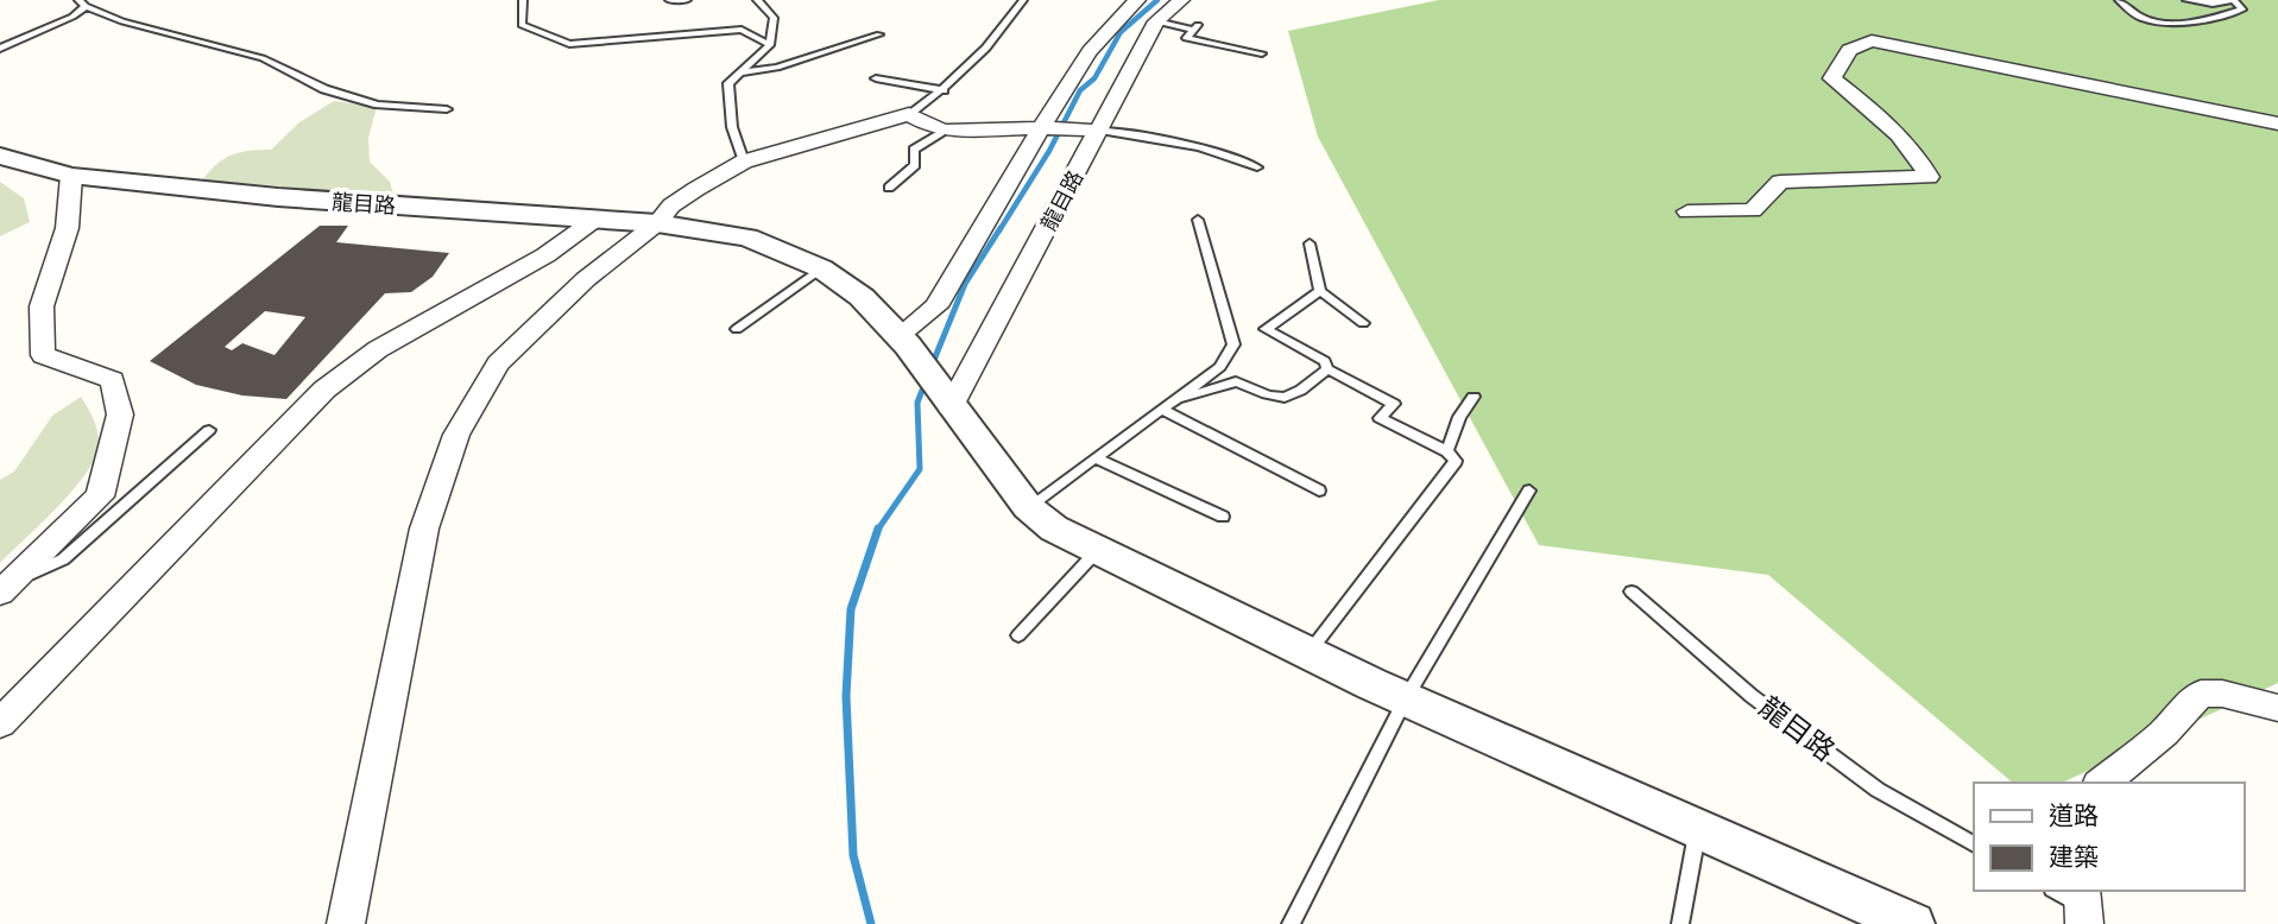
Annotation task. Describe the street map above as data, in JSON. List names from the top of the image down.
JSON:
{
  "streets": {
    "street": ["龍目路"]
  },
  "legend": ["道路", "建築"]
}
